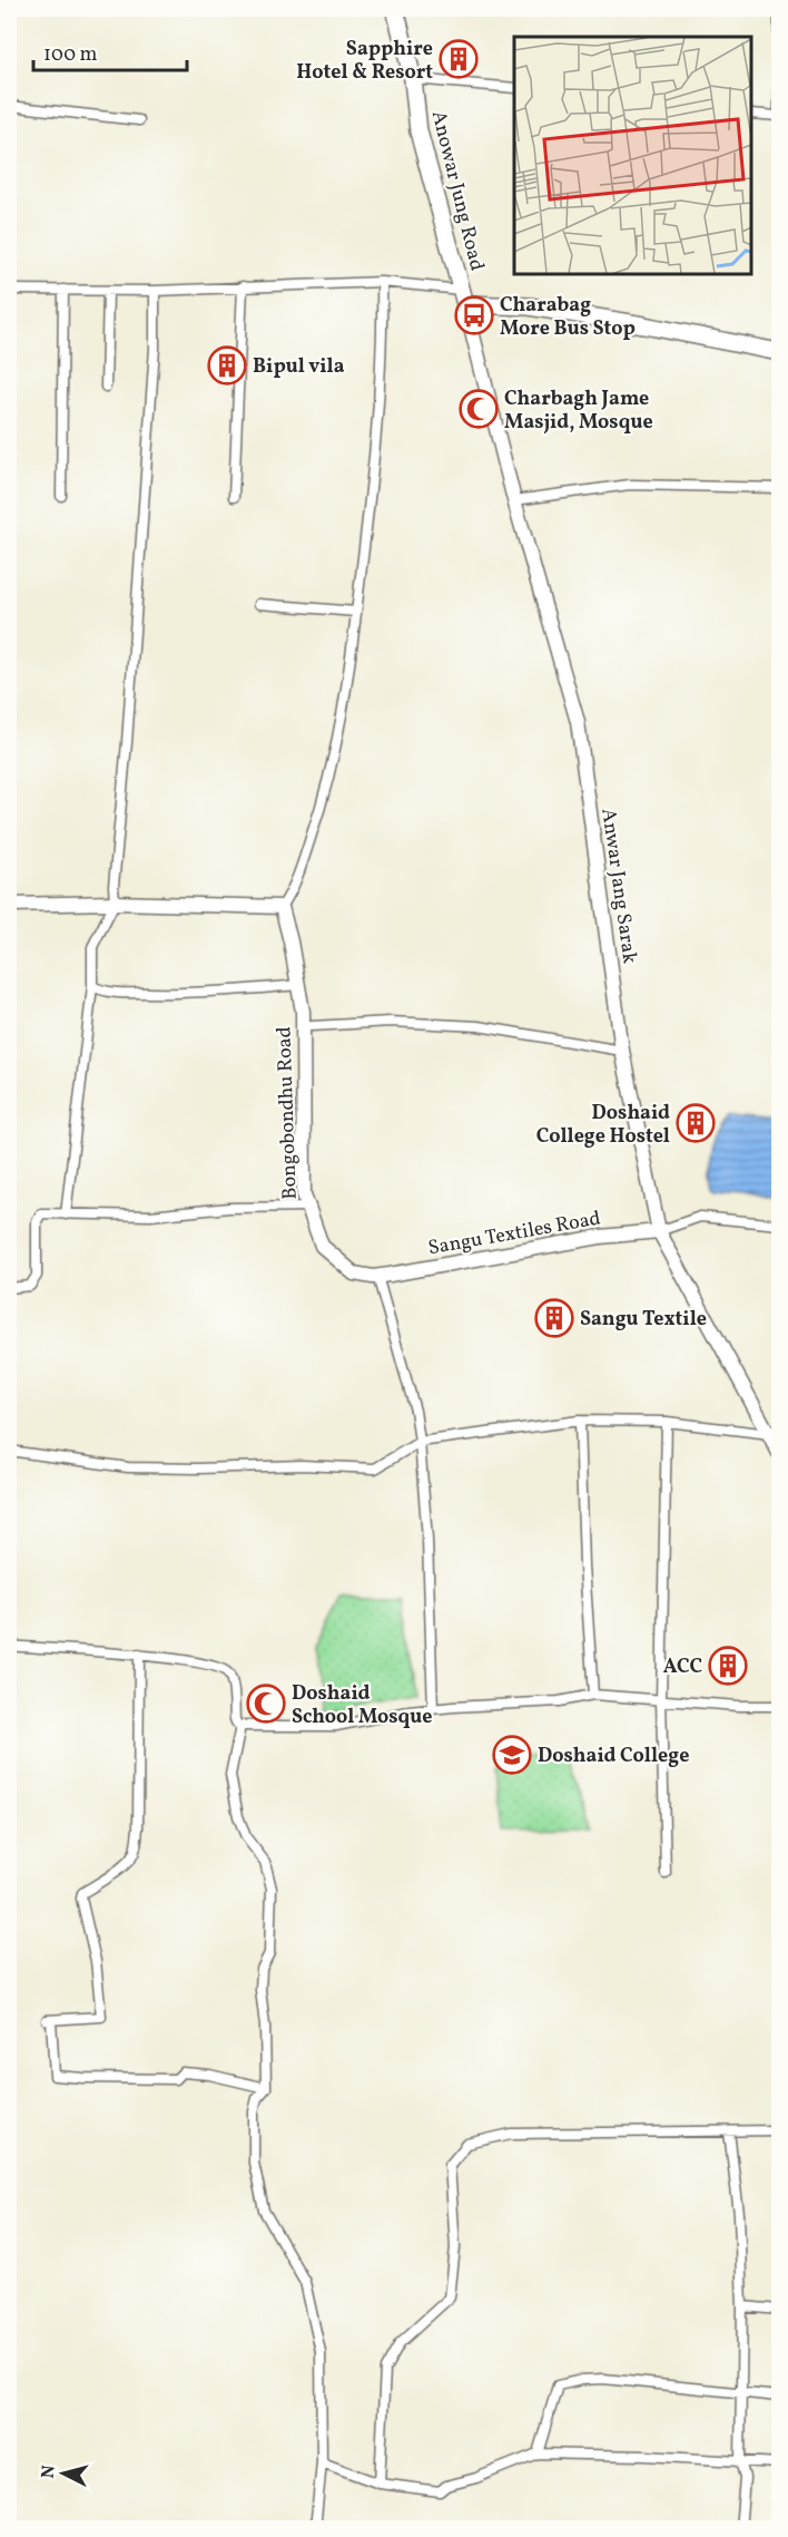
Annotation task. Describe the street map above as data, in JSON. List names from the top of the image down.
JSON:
{
  "streets": {
    "highway": ["Anowar Jung Road"],
    "main road": ["Anwar Jang Sarak", "Bongobondhu Road", "Sangu Textiles Road"]
  },
  "crossings": [
    ["Anowar Jung Road", "Anwar Jang Sarak"],
    ["Anwar Jang Sarak", "Sangu Textiles Road"],
    ["Bongobondhu Road", "Sangu Textiles Road"]
  ],
  "places": {
    "building": [
      "Sapphire Hotel & Resort",
      "Bipul vila",
      "Doshaid College Hostel",
      "Sangu Textile",
      "ACC"
    ],
    "bus stop": ["Charabag More Bus Stop"],
    "mosque": ["Charbagh Jame Masjid, Mosque", "Doshaid School Mosque"],
    "school or university": ["Doshaid College"]
  },
  "scale_bar": "100 m",
  "north": "left"
}
